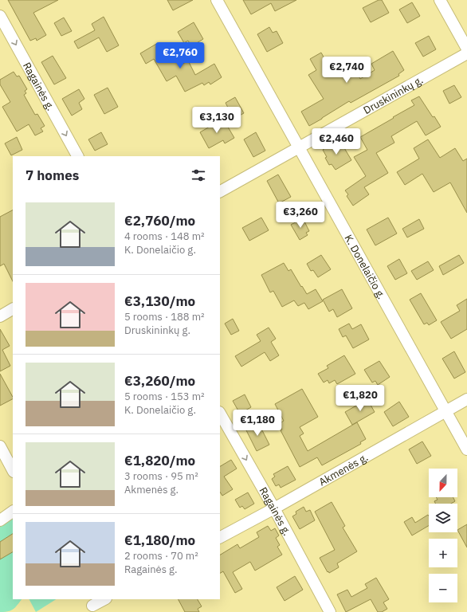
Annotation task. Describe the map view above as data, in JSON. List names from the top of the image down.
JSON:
{
  "streets": {
    "street": [
      "Ragainės g.",
      "Druskininkų g.",
      "K. Donelaičio g.",
      "Akmenės g."
    ]
  },
  "crossings": [
    ["Ragainės g.", "Akmenės g."],
    ["Druskininkų g.", "K. Donelaičio g."],
    ["K. Donelaičio g.", "Akmenės g."]
  ],
  "one_way": ["Ragainės g."],
  "north": "bottom",
  "page": {
    "price": [
      "€2,760",
      "€2,740",
      "€3,130",
      "€2,460",
      "€3,260",
      "€1,820",
      "€1,180"
    ],
    "heading": "7 homes",
    "list": [
      {
        "name": "€2,760/mo",
        "note": "4 rooms · 148 m² · K. Donelaičio g."
      },
      {
        "name": "€3,130/mo",
        "note": "5 rooms · 188 m² · Druskininkų g."
      },
      {
        "name": "€3,260/mo",
        "note": "5 rooms · 153 m² · K. Donelaičio g."
      },
      {
        "name": "€1,820/mo",
        "note": "3 rooms · 95 m² · Akmenės g."
      },
      {
        "name": "€1,180/mo",
        "note": "2 rooms · 70 m² · Ragainės g."
      }
    ],
    "map_buttons": ["+", "−"]
  }
}
